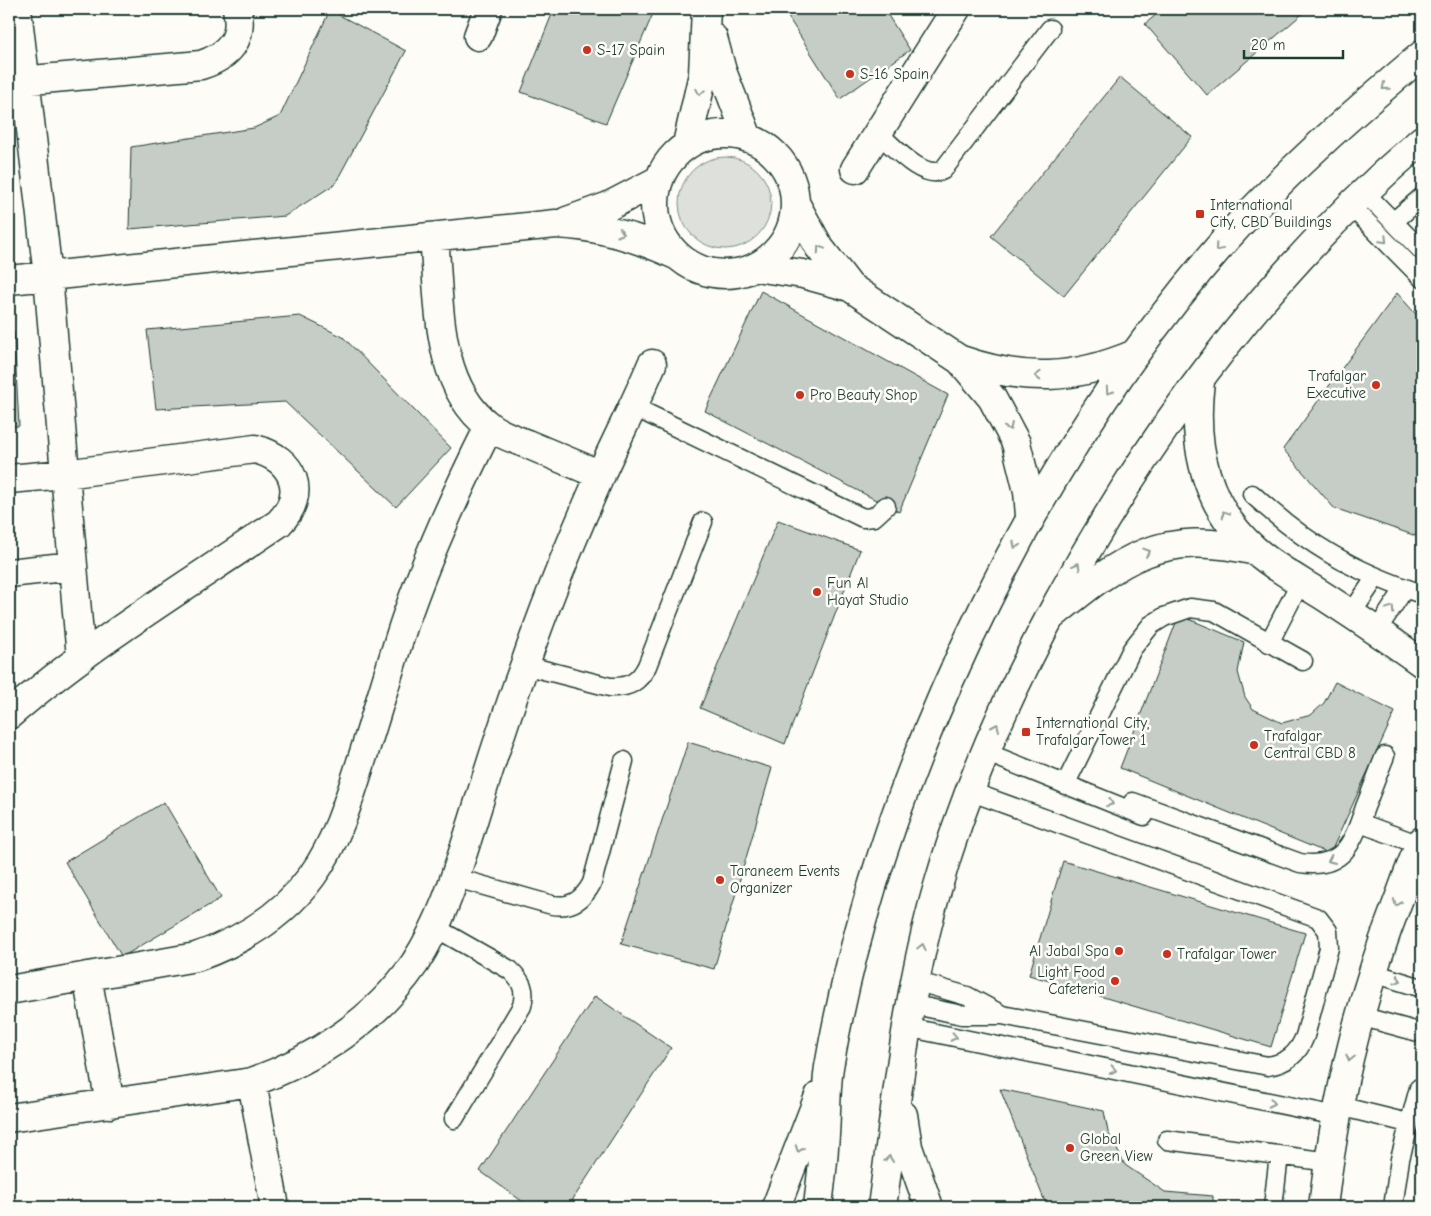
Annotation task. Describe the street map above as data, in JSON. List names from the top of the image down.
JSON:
{
  "places": {
    "other": [
      "S-17 Spain",
      "S-16 Spain",
      "Trafalgar Executive",
      "Pro Beauty Shop",
      "Fun Al Hayat Studio",
      "Trafalgar Central CBD 8",
      "Taraneem Events Organizer",
      "Al Jabal Spa",
      "Trafalgar Tower",
      "Light Food Cafeteria",
      "Global Green View"
    ],
    "transit": ["International City, CBD Buildings", "International City, Trafalgar Tower 1"]
  },
  "scale_bar": "20 m"
}
